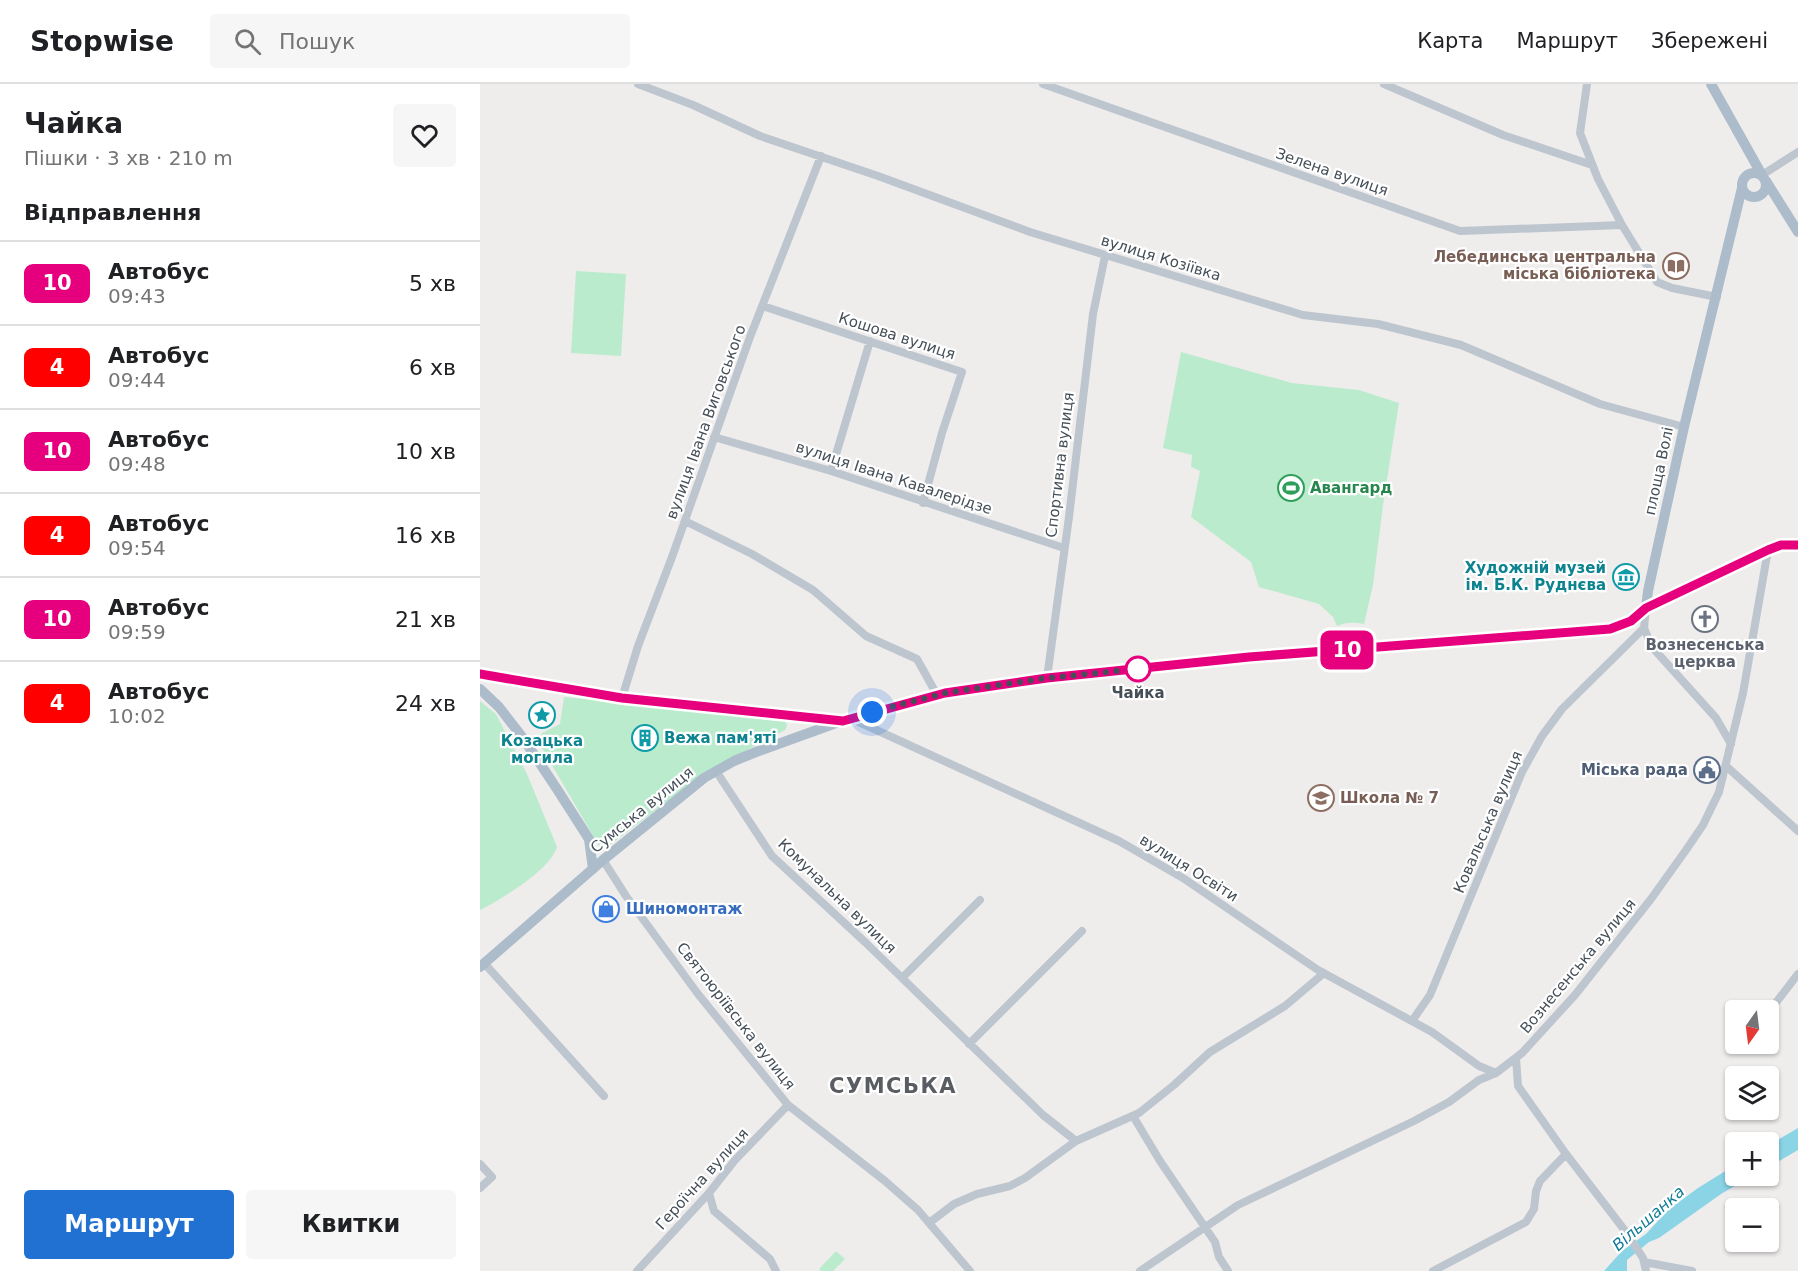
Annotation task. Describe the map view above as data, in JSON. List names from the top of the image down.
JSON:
{
  "streets": {
    "main road": ["площа Волі", "Сумська вулиця"],
    "street": [
      "Зелена вулиця",
      "вулиця Козіївка",
      "Кошова вулиця",
      "вулиця Івана Виговського",
      "Спортивна вулиця",
      "вулиця Івана Кавалерідзе",
      "Ковальська вулиця",
      "вулиця Освіти",
      "Комунальна вулиця",
      "Вознесенська вулиця",
      "Святоюріївська вулиця",
      "Героїчна вулиця"
    ]
  },
  "crossings": [
    ["вулиця Козіївка", "вулиця Івана Виговського"],
    ["вулиця Козіївка", "Спортивна вулиця"],
    ["вулиця Козіївка", "площа Волі"],
    ["Кошова вулиця", "вулиця Івана Виговського"],
    ["Кошова вулиця", "вулиця Івана Кавалерідзе"],
    ["вулиця Івана Виговського", "вулиця Івана Кавалерідзе"],
    ["вулиця Івана Виговського", "Сумська вулиця"],
    ["Спортивна вулиця", "вулиця Івана Кавалерідзе"],
    ["Спортивна вулиця", "Сумська вулиця"],
    ["площа Волі", "Сумська вулиця"],
    ["Сумська вулиця", "вулиця Освіти"],
    ["Сумська вулиця", "Комунальна вулиця"],
    ["Сумська вулиця", "Святоюріївська вулиця"],
    ["Ковальська вулиця", "вулиця Освіти"],
    ["вулиця Освіти", "Вознесенська вулиця"],
    ["Святоюріївська вулиця", "Героїчна вулиця"]
  ],
  "districts": ["СУМСЬКА"],
  "water": ["Вільшанка"],
  "places": {
    "library": ["Лебединська центральна міська бібліотека"],
    "sports": ["Авангард"],
    "museum": ["Художній музей ім. Б.К. Руднєва"],
    "church": ["Вознесенська церква"],
    "other": ["Чайка"],
    "place": ["Козацька могила"],
    "building": ["Вежа пам'яті"],
    "public building": ["Міська рада"],
    "school or university": ["Школа № 7"],
    "shop": ["Шиномонтаж"]
  },
  "lines": ["bus line 10"],
  "north": "bottom",
  "page": {
    "header": "Stopwise",
    "search": "Пошук",
    "nav": ["Карта", "Маршрут", "Збережені"],
    "heading": [
      ["Чайка", "Пішки · 3 хв · 210 m"],
      "Відправлення"
    ],
    "on_map": "10",
    "list": [
      {
        "mark": "10",
        "name": "Автобус",
        "note": "09:43",
        "value": "5 хв"
      },
      {
        "mark": "4",
        "name": "Автобус",
        "note": "09:44",
        "value": "6 хв"
      },
      {
        "mark": "10",
        "name": "Автобус",
        "note": "09:48",
        "value": "10 хв"
      },
      {
        "mark": "4",
        "name": "Автобус",
        "note": "09:54",
        "value": "16 хв"
      },
      {
        "mark": "10",
        "name": "Автобус",
        "note": "09:59",
        "value": "21 хв"
      },
      {
        "mark": "4",
        "name": "Автобус",
        "note": "10:02",
        "value": "24 хв"
      }
    ],
    "map_buttons": ["+", "−"],
    "buttons": ["Маршрут", "Квитки"]
  }
}
